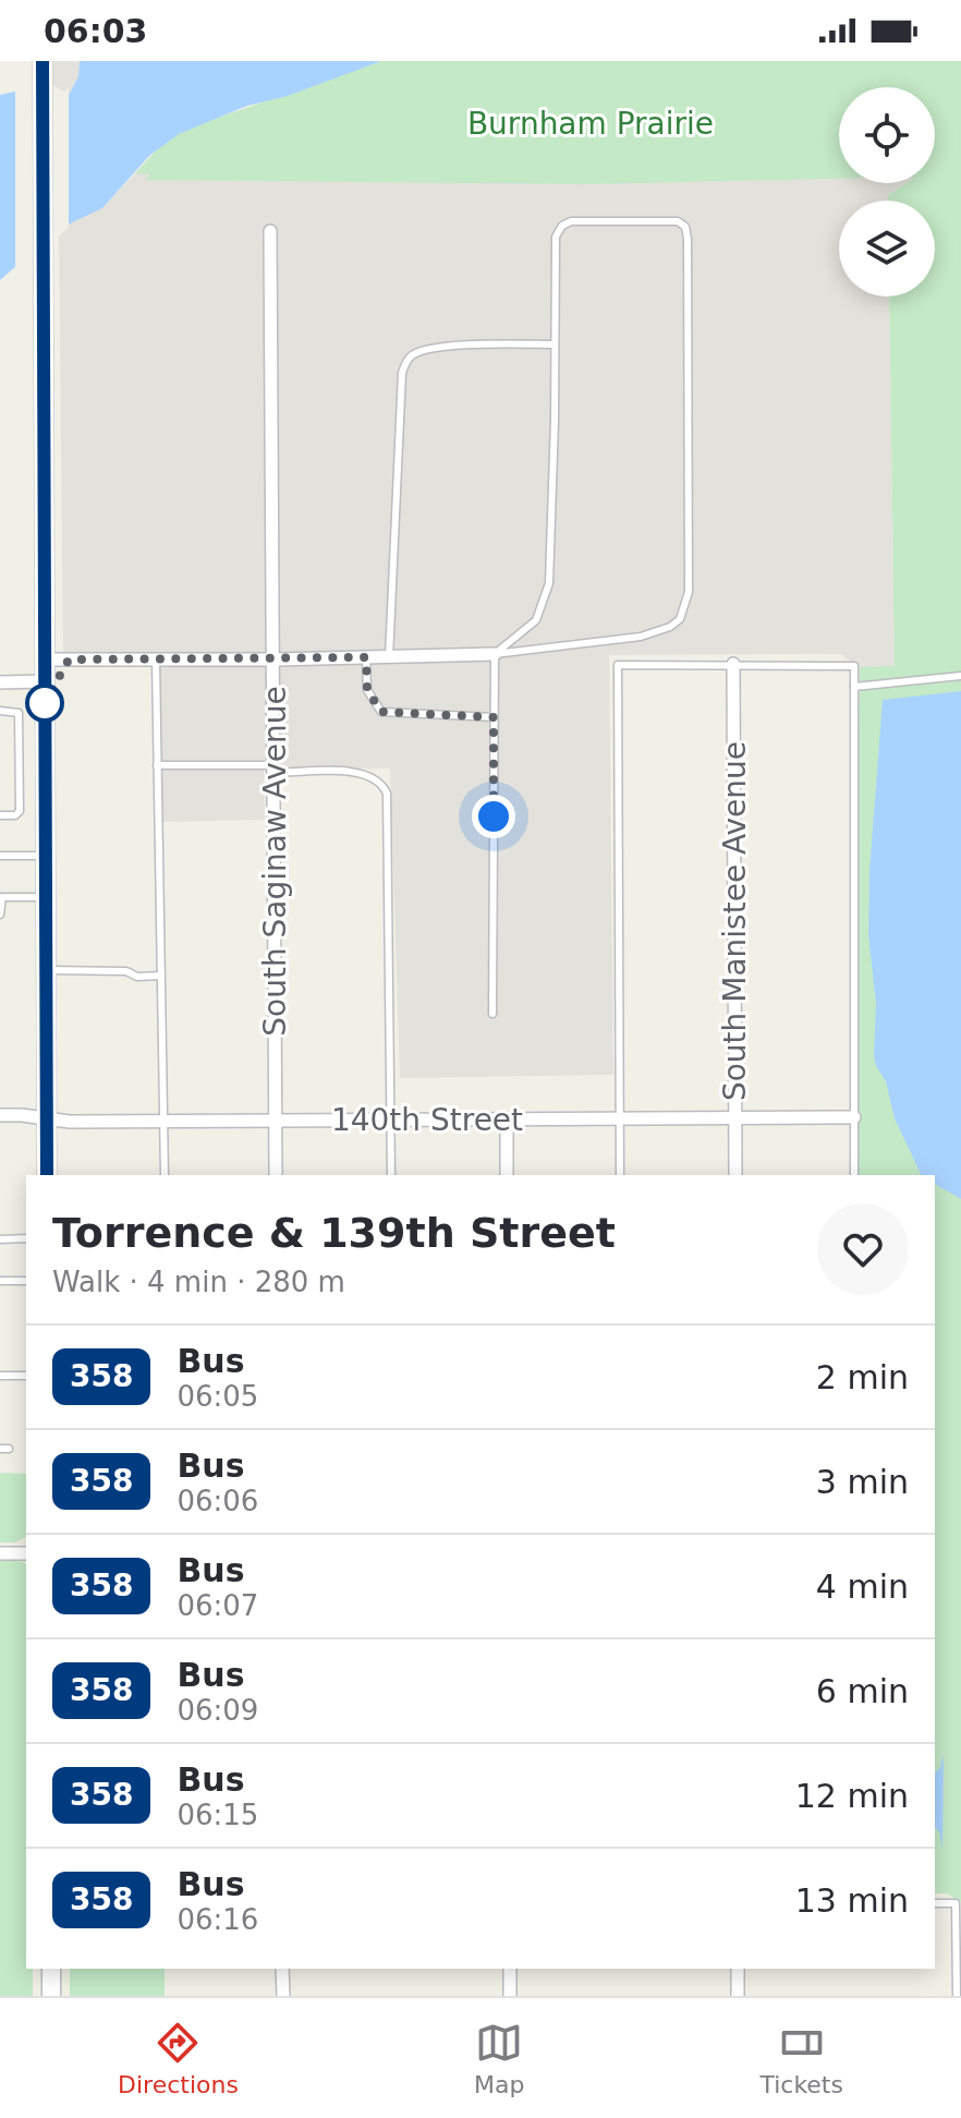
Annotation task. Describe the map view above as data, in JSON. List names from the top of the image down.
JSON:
{
  "streets": {
    "street": ["South Saginaw Avenue", "South Manistee Avenue", "140th Street"]
  },
  "crossings": [
    ["South Saginaw Avenue", "140th Street"],
    ["South Manistee Avenue", "140th Street"]
  ],
  "parks": ["Burnham Prairie"],
  "lines": ["bus line 358"],
  "page": {
    "status": "06:03",
    "heading": ["Torrence & 139th Street", "Walk · 4 min · 280 m"],
    "list": [
      {
        "mark": "358",
        "name": "Bus",
        "note": "06:05",
        "value": "2 min"
      },
      {
        "mark": "358",
        "name": "Bus",
        "note": "06:06",
        "value": "3 min"
      },
      {
        "mark": "358",
        "name": "Bus",
        "note": "06:07",
        "value": "4 min"
      },
      {
        "mark": "358",
        "name": "Bus",
        "note": "06:09",
        "value": "6 min"
      },
      {
        "mark": "358",
        "name": "Bus",
        "note": "06:15",
        "value": "12 min"
      },
      {
        "mark": "358",
        "name": "Bus",
        "note": "06:16",
        "value": "13 min"
      }
    ],
    "tabs": ["Directions", "Map", "Tickets"]
  }
}
